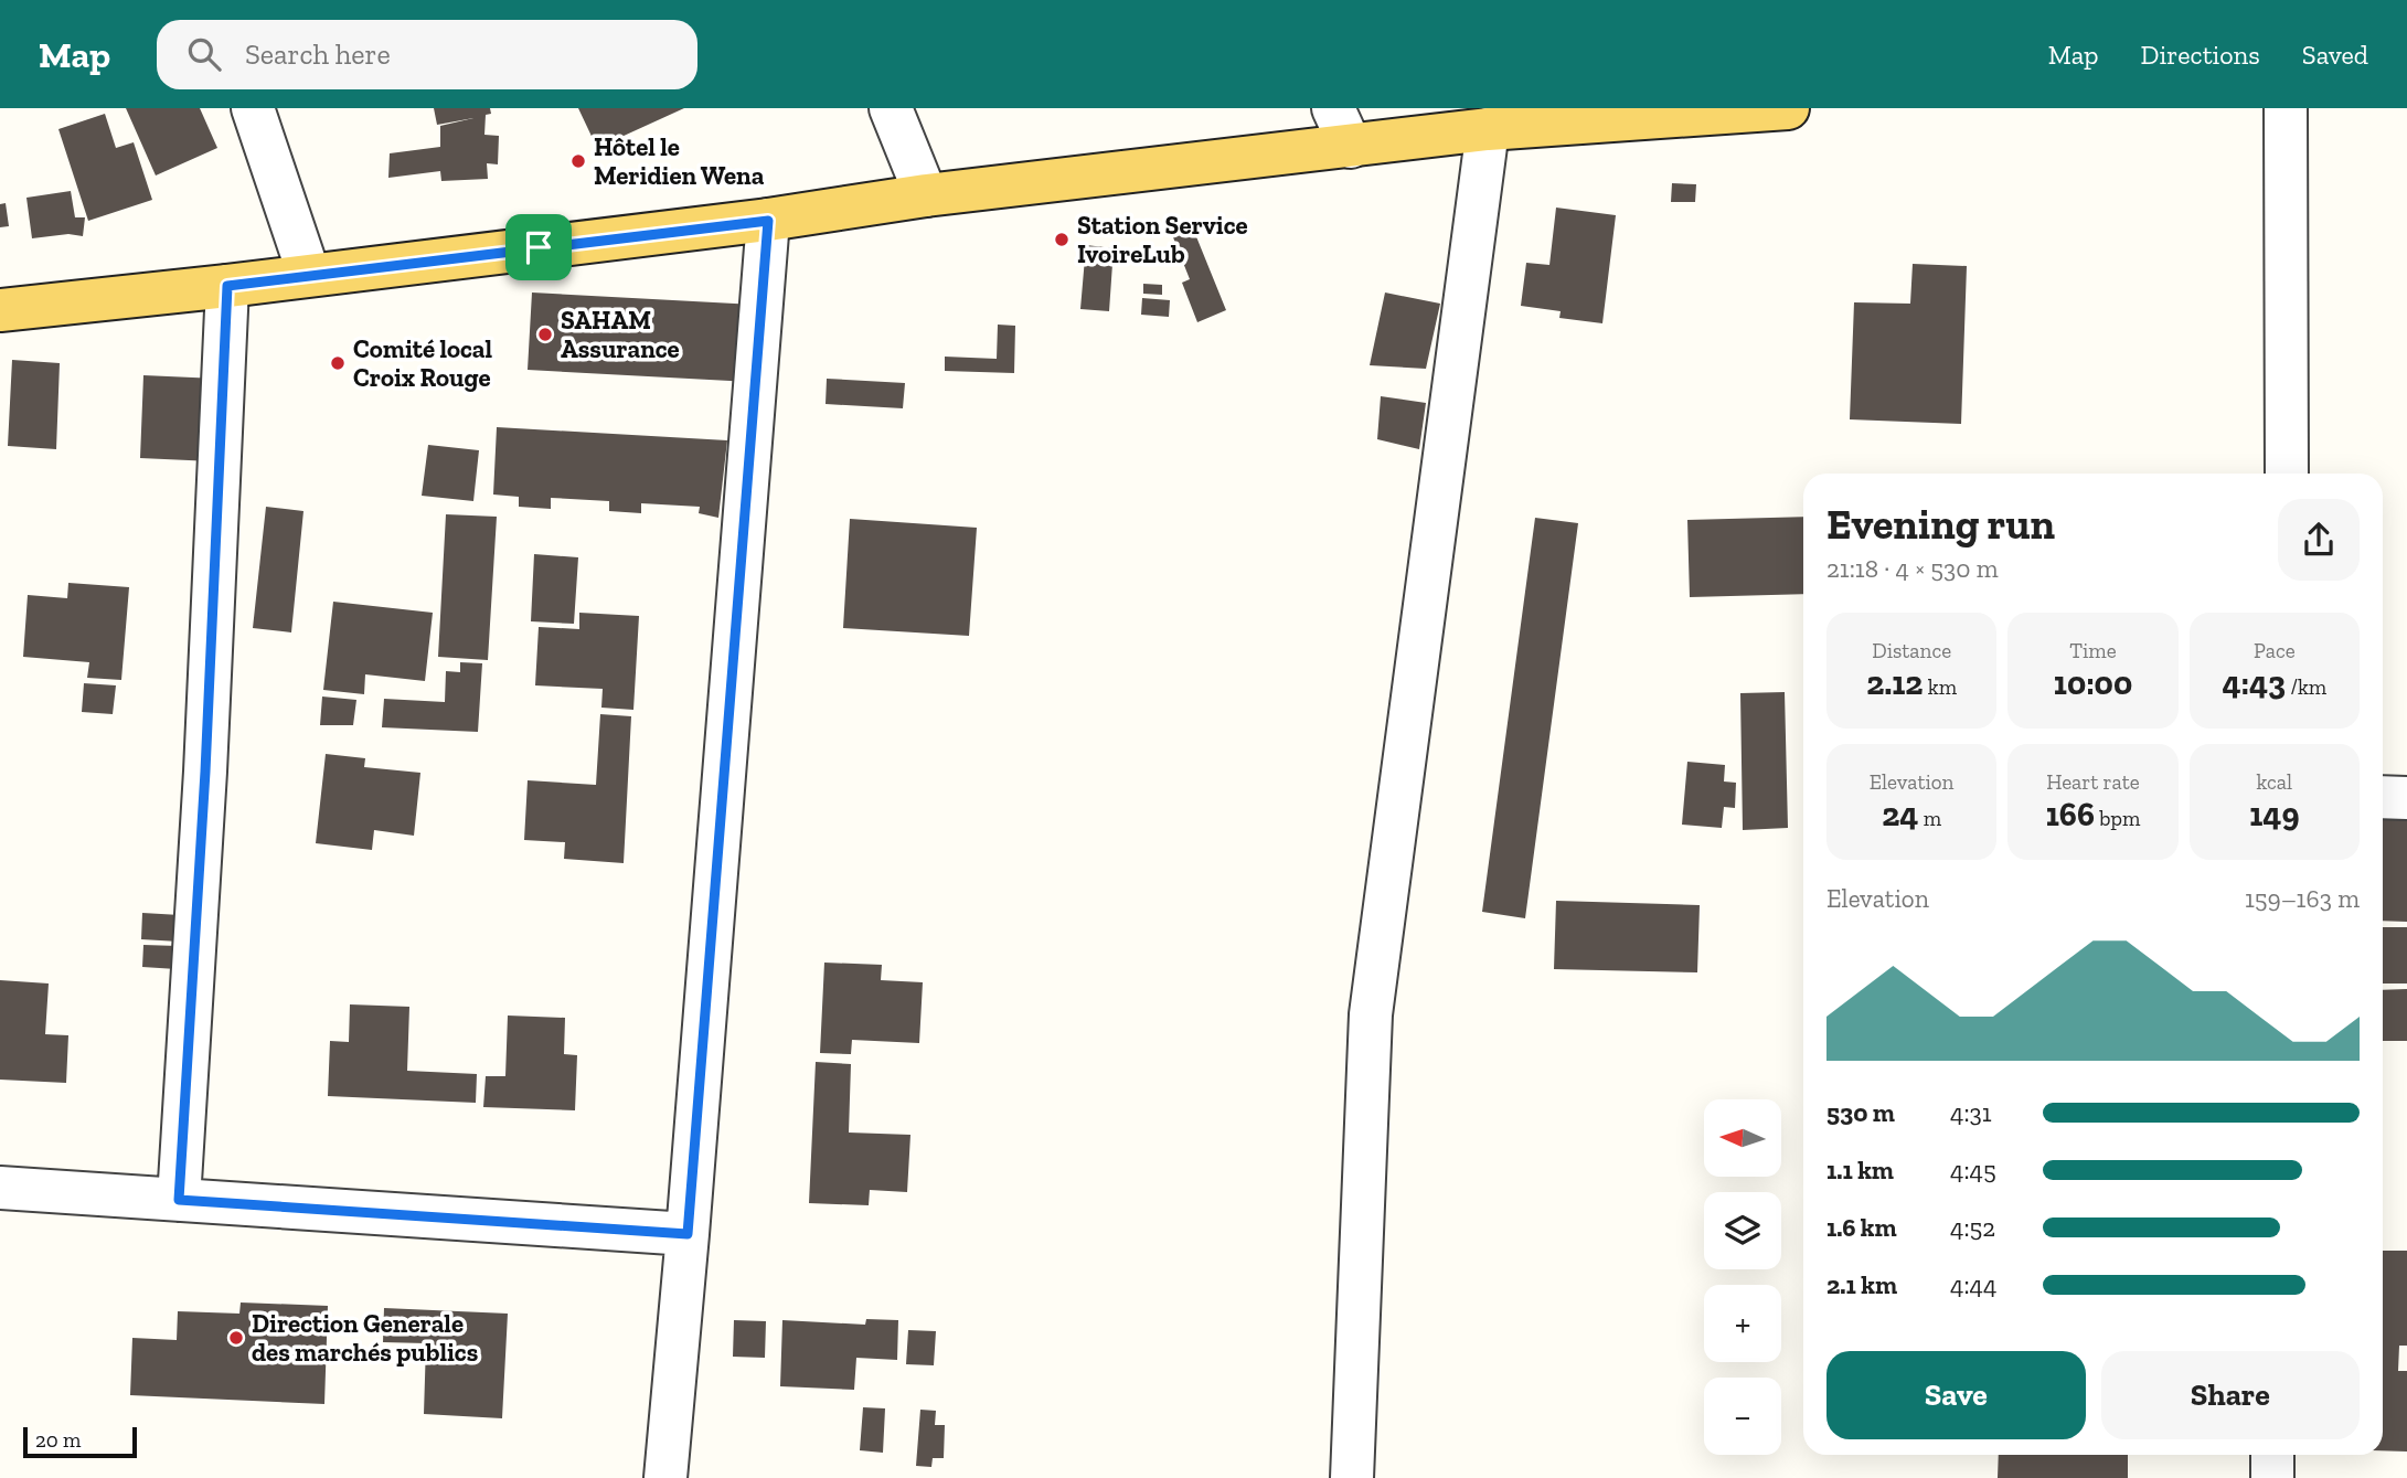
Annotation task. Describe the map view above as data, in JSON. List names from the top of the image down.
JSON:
{
  "places": [
    "Hôtel le Meridien Wena",
    "Station Service IvoireLub",
    "SAHAM Assurance",
    "Comité local Croix Rouge",
    "Direction Generale des marchés publics"
  ],
  "scale_bar": "20 m",
  "north": "left",
  "page": {
    "header": "Map",
    "search": "Search here",
    "nav": ["Map", "Directions", "Saved"],
    "heading": ["Evening run", "21:18 · 4 × 530 m"],
    "stats": [
      ["Distance", "2.12 km"],
      ["Time", "10:00"],
      ["Pace", "4:43 /km"],
      ["Elevation", "24 m"],
      ["Heart rate", "166 bpm"],
      ["kcal", "149"]
    ],
    "chart": ["Elevation", "159–163 m"],
    "list": [
      {
        "name": "530 m",
        "note": "4:31"
      },
      {
        "name": "1.1 km",
        "note": "4:45"
      },
      {
        "name": "1.6 km",
        "note": "4:52"
      },
      {
        "name": "2.1 km",
        "note": "4:44"
      }
    ],
    "map_buttons": ["+", "−"],
    "buttons": ["Save", "Share"],
    "scale": "20 m"
  }
}
